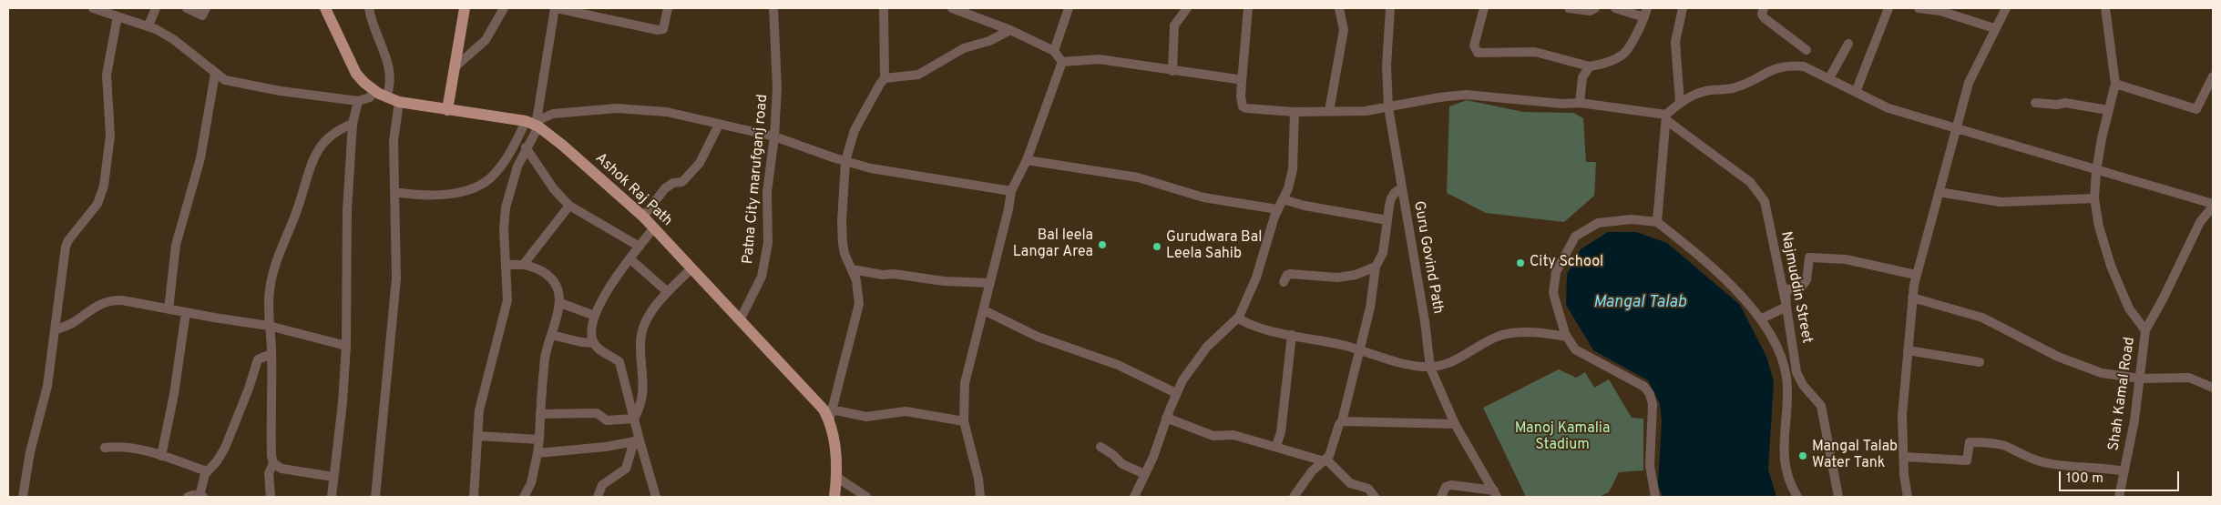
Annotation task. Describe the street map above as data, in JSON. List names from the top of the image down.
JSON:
{
  "streets": {
    "main road": ["Ashok Raj Path"],
    "street": [
      "Patna City marufganj road",
      "Guru Govind Path",
      "Najmuddin Street",
      "Shah Kamal Road"
    ]
  },
  "crossings": [
    ["Patna City marufganj road", "Ashok Raj Path"]
  ],
  "water": ["Mangal Talab"],
  "parks": ["Manoj Kamalia Stadium"],
  "places": [
    "Bal leela Langar Area",
    "Gurudwara Bal Leela Sahib",
    "City School",
    "Mangal Talab Water Tank"
  ],
  "scale_bar": "100 m"
}
